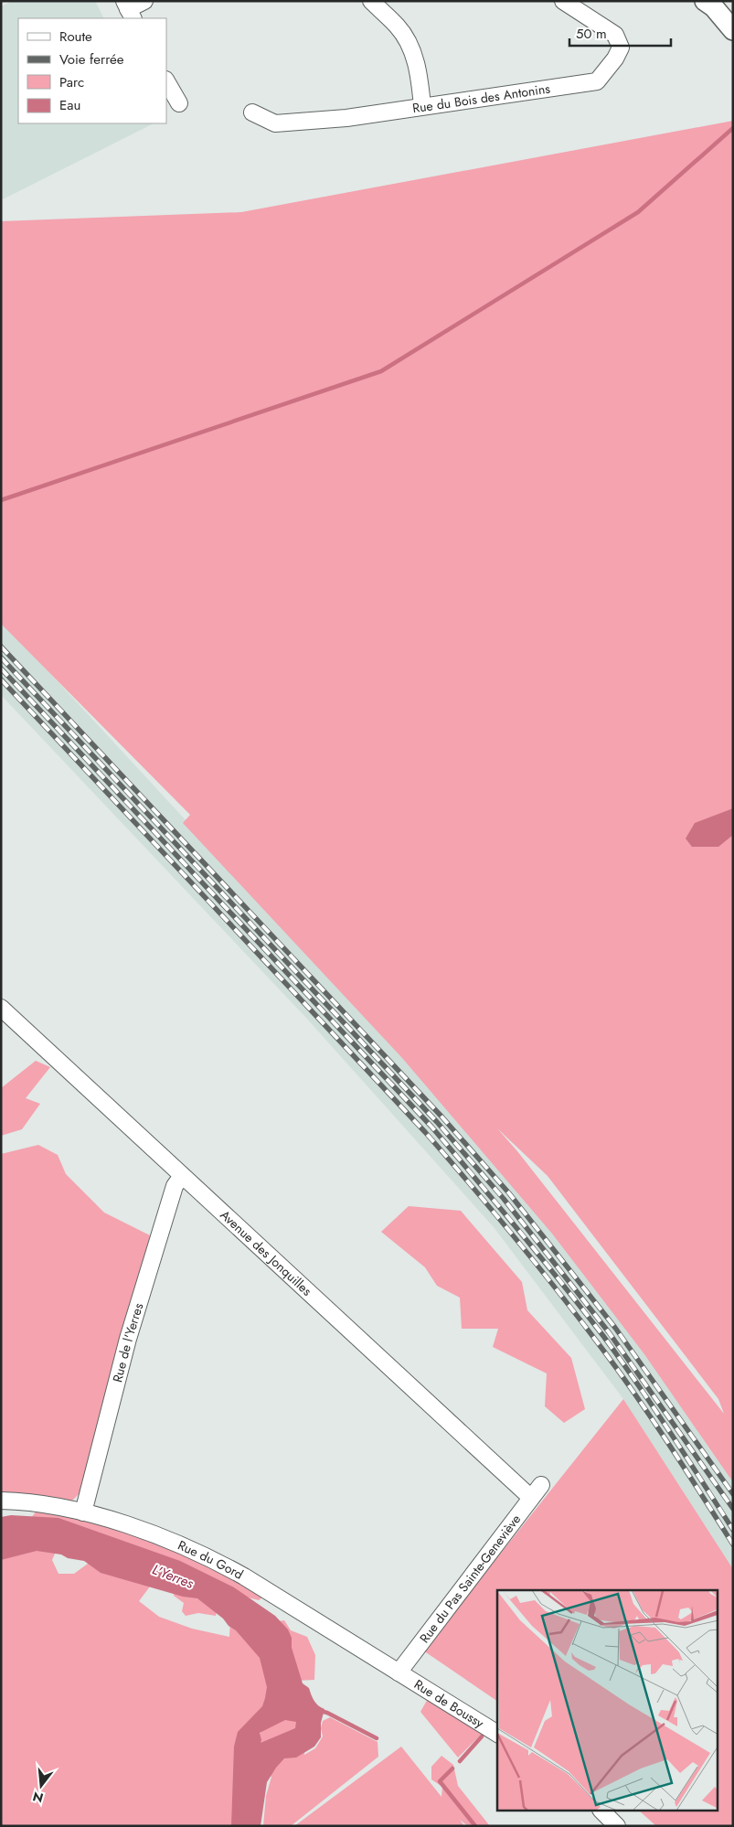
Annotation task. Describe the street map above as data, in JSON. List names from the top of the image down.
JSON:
{
  "streets": {
    "street": [
      "Rue du Bois des Antonins",
      "Avenue des Jonquilles",
      "Rue de l'Yerres",
      "Rue du Gord",
      "Rue du Pas Sainte-Geneviève",
      "Rue de Boussy"
    ]
  },
  "crossings": [
    ["Avenue des Jonquilles", "Rue de l'Yerres"],
    ["Avenue des Jonquilles", "Rue du Pas Sainte-Geneviève"],
    ["Rue de l'Yerres", "Rue du Gord"],
    ["Rue du Gord", "Rue du Pas Sainte-Geneviève"],
    ["Rue du Gord", "Rue de Boussy"],
    ["Rue du Pas Sainte-Geneviève", "Rue de Boussy"]
  ],
  "water": ["L'Yerres"],
  "legend": [
    "Route",
    "Voie ferrée",
    "Parc",
    "Eau"
  ],
  "scale_bar": "50 m",
  "north": "bottom"
}
